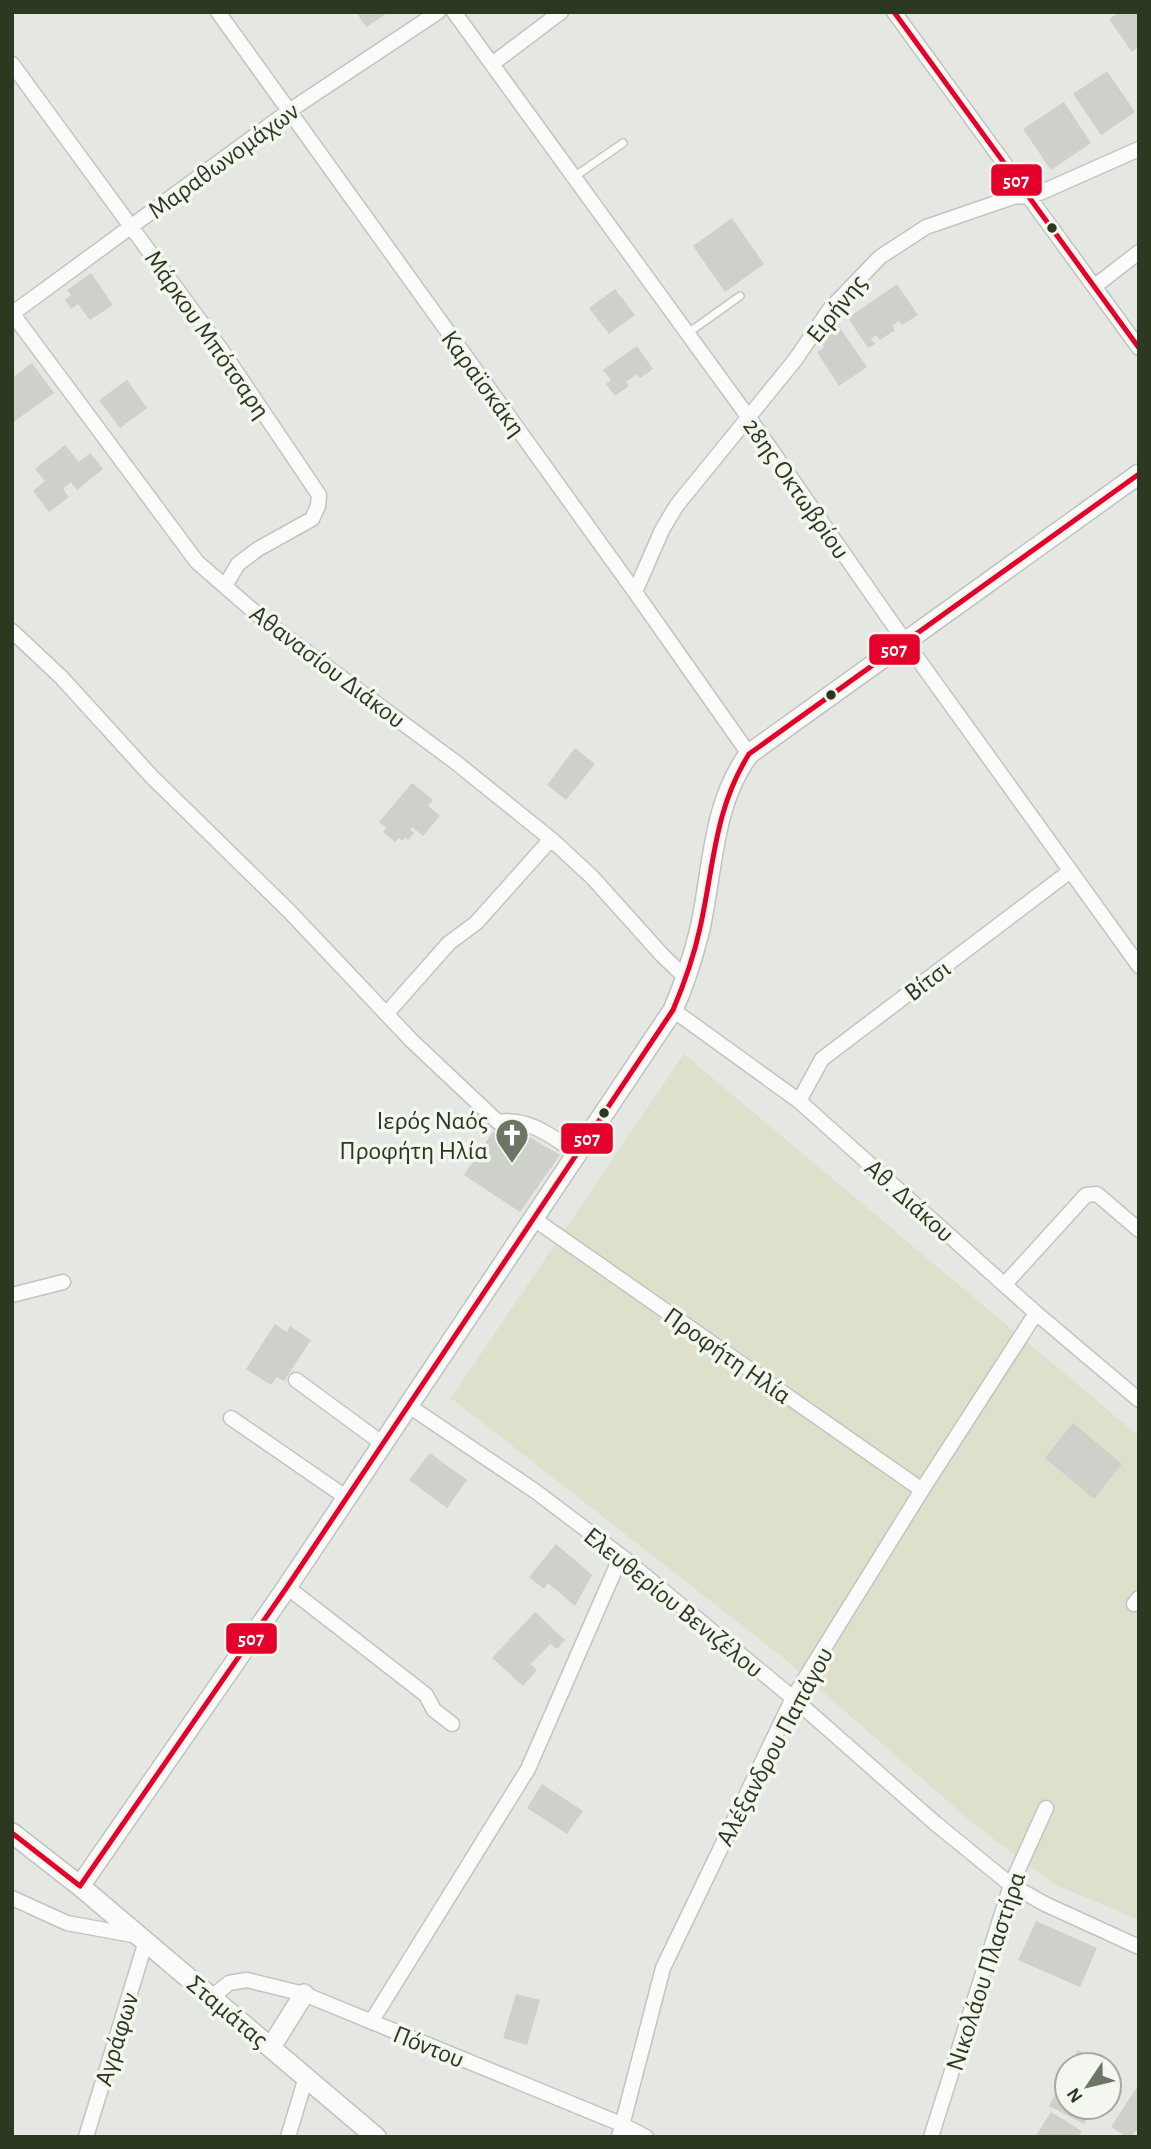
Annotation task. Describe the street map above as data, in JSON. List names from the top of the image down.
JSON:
{
  "streets": {
    "street": [
      "Μαραθωνομάχων",
      "Ειρήνης",
      "Μάρκου Μπότσαρη",
      "Καραϊσκάκη",
      "28ης Οκτωβρίου",
      "Αθανασίου Διάκου",
      "Βίτσι",
      "Αθ. Διάκου",
      "Προφήτη Ηλία",
      "Ελευθερίου Βενιζέλου",
      "Αλέξανδρου Παπάγου",
      "Νικολάου Πλαστήρα",
      "Σταμάτας",
      "Αγράφων",
      "Πόντου"
    ]
  },
  "crossings": [
    ["Μαραθωνομάχων", "Μάρκου Μπότσαρη"],
    ["Μαραθωνομάχων", "Καραϊσκάκη"],
    ["Μαραθωνομάχων", "Αθανασίου Διάκου"],
    ["Ειρήνης", "Καραϊσκάκη"],
    ["Ειρήνης", "28ης Οκτωβρίου"],
    ["Μάρκου Μπότσαρη", "Αθανασίου Διάκου"],
    ["28ης Οκτωβρίου", "Βίτσι"],
    ["Βίτσι", "Αθ. Διάκου"],
    ["Αθ. Διάκου", "Αλέξανδρου Παπάγου"],
    ["Προφήτη Ηλία", "Αλέξανδρου Παπάγου"],
    ["Ελευθερίου Βενιζέλου", "Αλέξανδρου Παπάγου"],
    ["Ελευθερίου Βενιζέλου", "Νικολάου Πλαστήρα"],
    ["Αλέξανδρου Παπάγου", "Πόντου"],
    ["Σταμάτας", "Αγράφων"],
    ["Σταμάτας", "Πόντου"]
  ],
  "places": {
    "church": ["Ιερός Ναός Προφήτη Ηλία"]
  },
  "lines": ["transit line 507"],
  "north": "bottom left"
}
